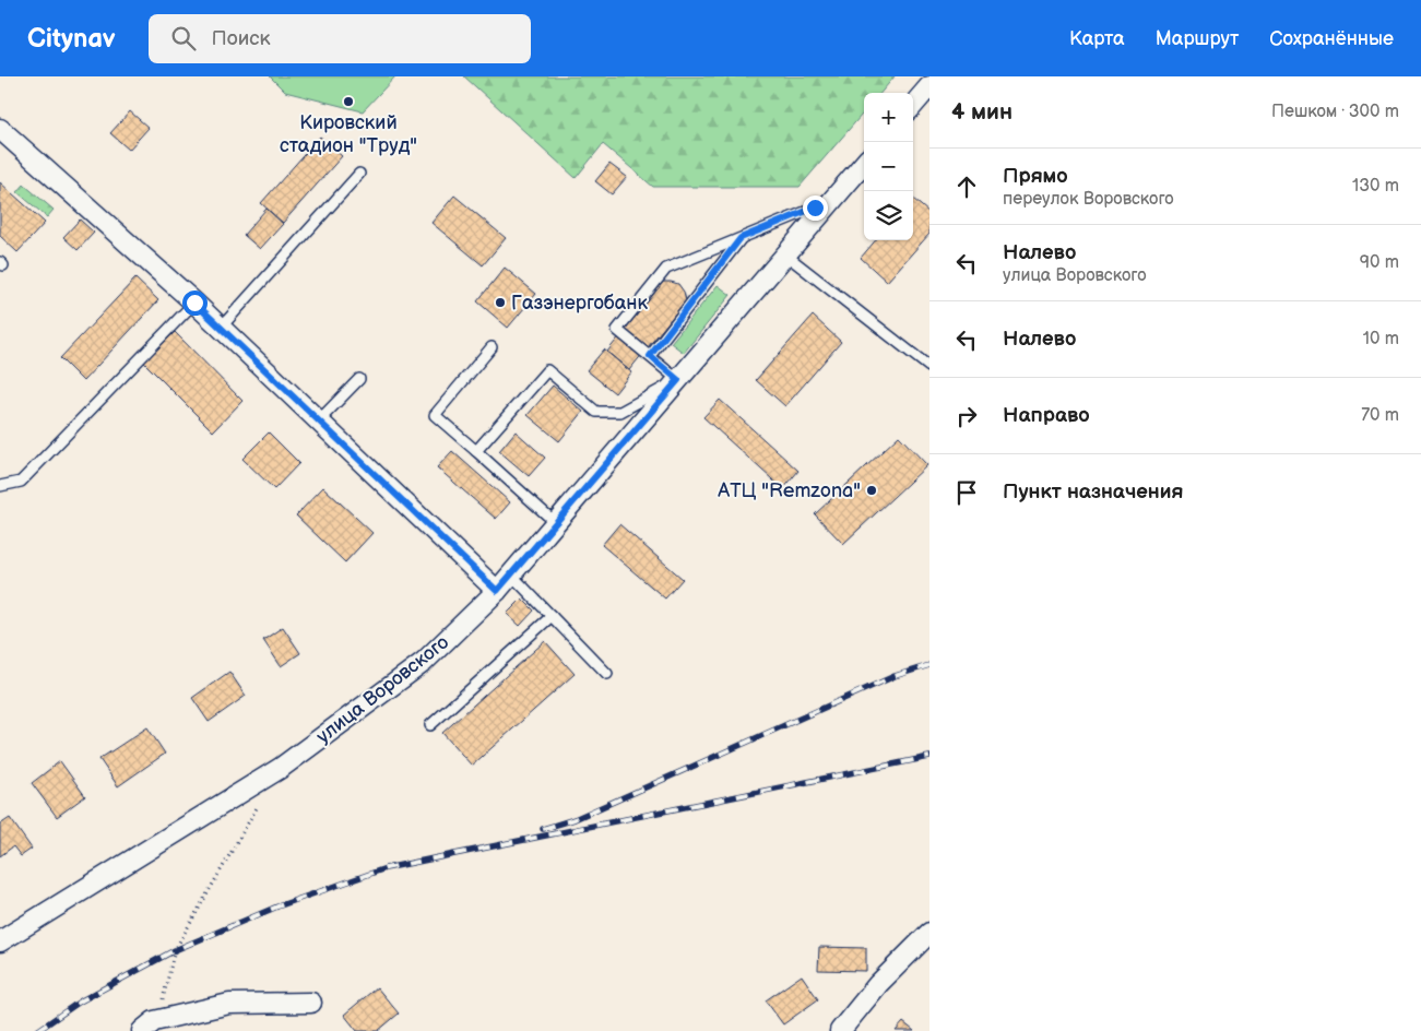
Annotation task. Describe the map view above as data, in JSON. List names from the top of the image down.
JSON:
{
  "streets": {
    "street": ["улица Воровского"]
  },
  "places": ["Кировский стадион \"Труд\"", "Газэнергобанк", "АТЦ \"Remzona\""],
  "page": {
    "header": "Citynav",
    "search": "Поиск",
    "nav": ["Карта", "Маршрут", "Сохранённые"],
    "heading": ["4 мин", "Пешком · 300 m"],
    "map_buttons": ["+", "−"],
    "list": [
      ["Прямо", "переулок Воровского", "130 m"],
      ["Налево", "улица Воровского", "90 m"],
      ["Налево", "10 m"],
      ["Направо", "70 m"],
      "Пункт назначения"
    ]
  }
}
